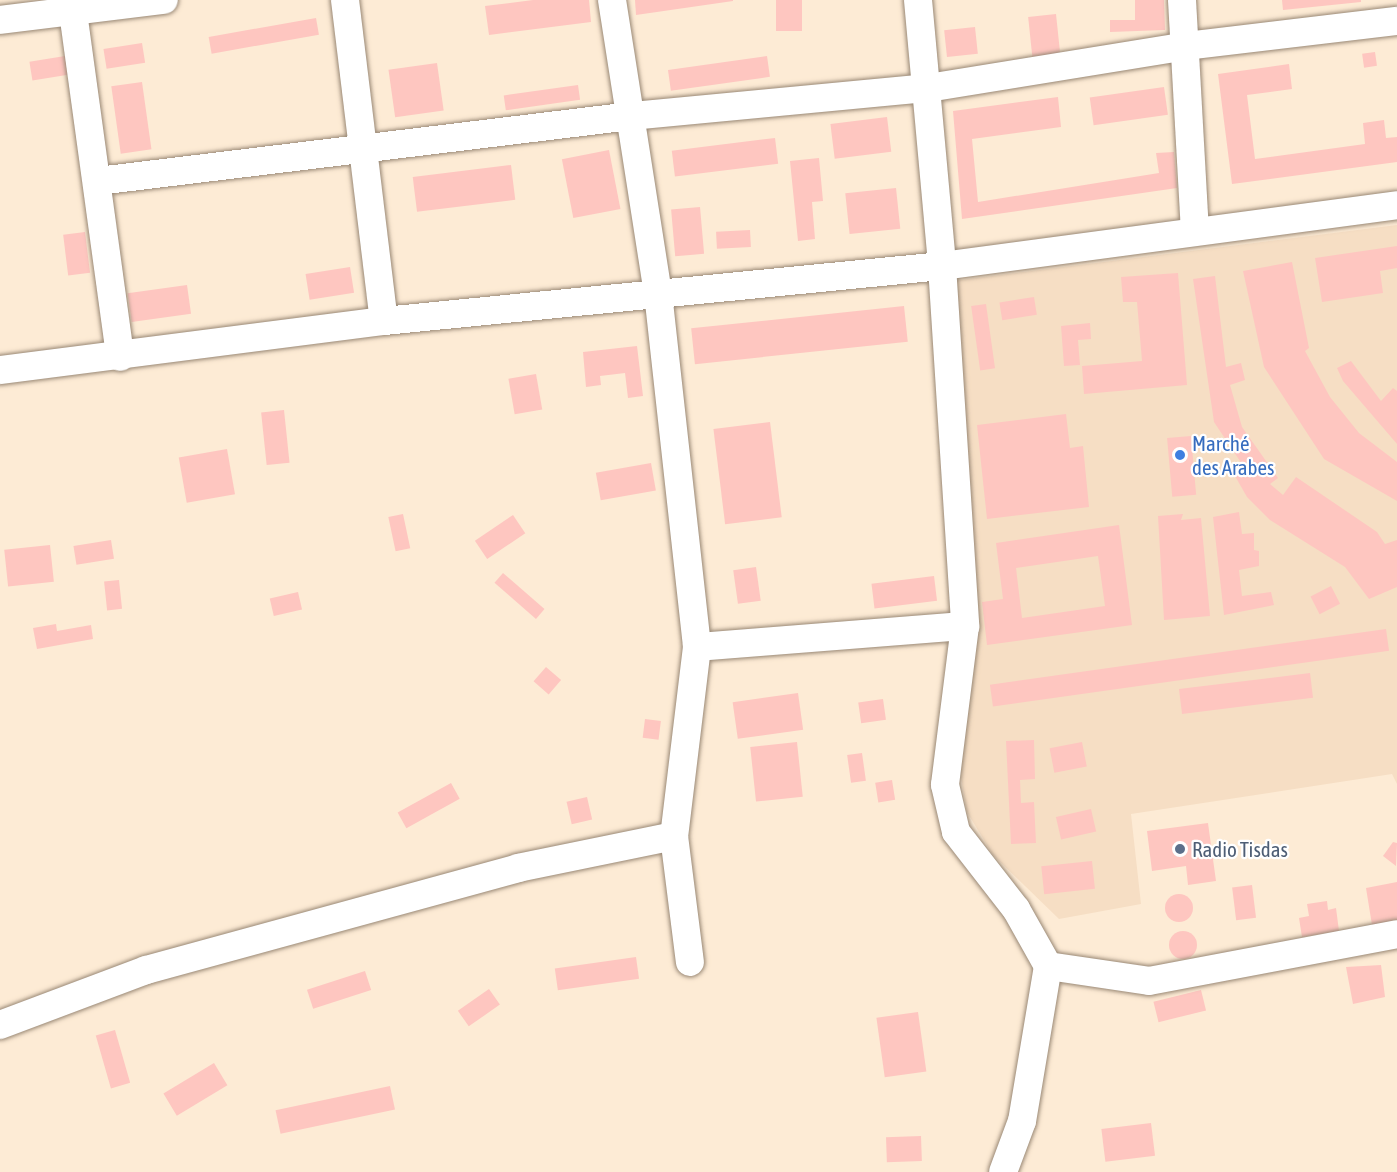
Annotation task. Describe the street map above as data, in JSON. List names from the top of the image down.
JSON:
{
  "places": ["Marché des Arabes", "Radio Tisdas"]
}
